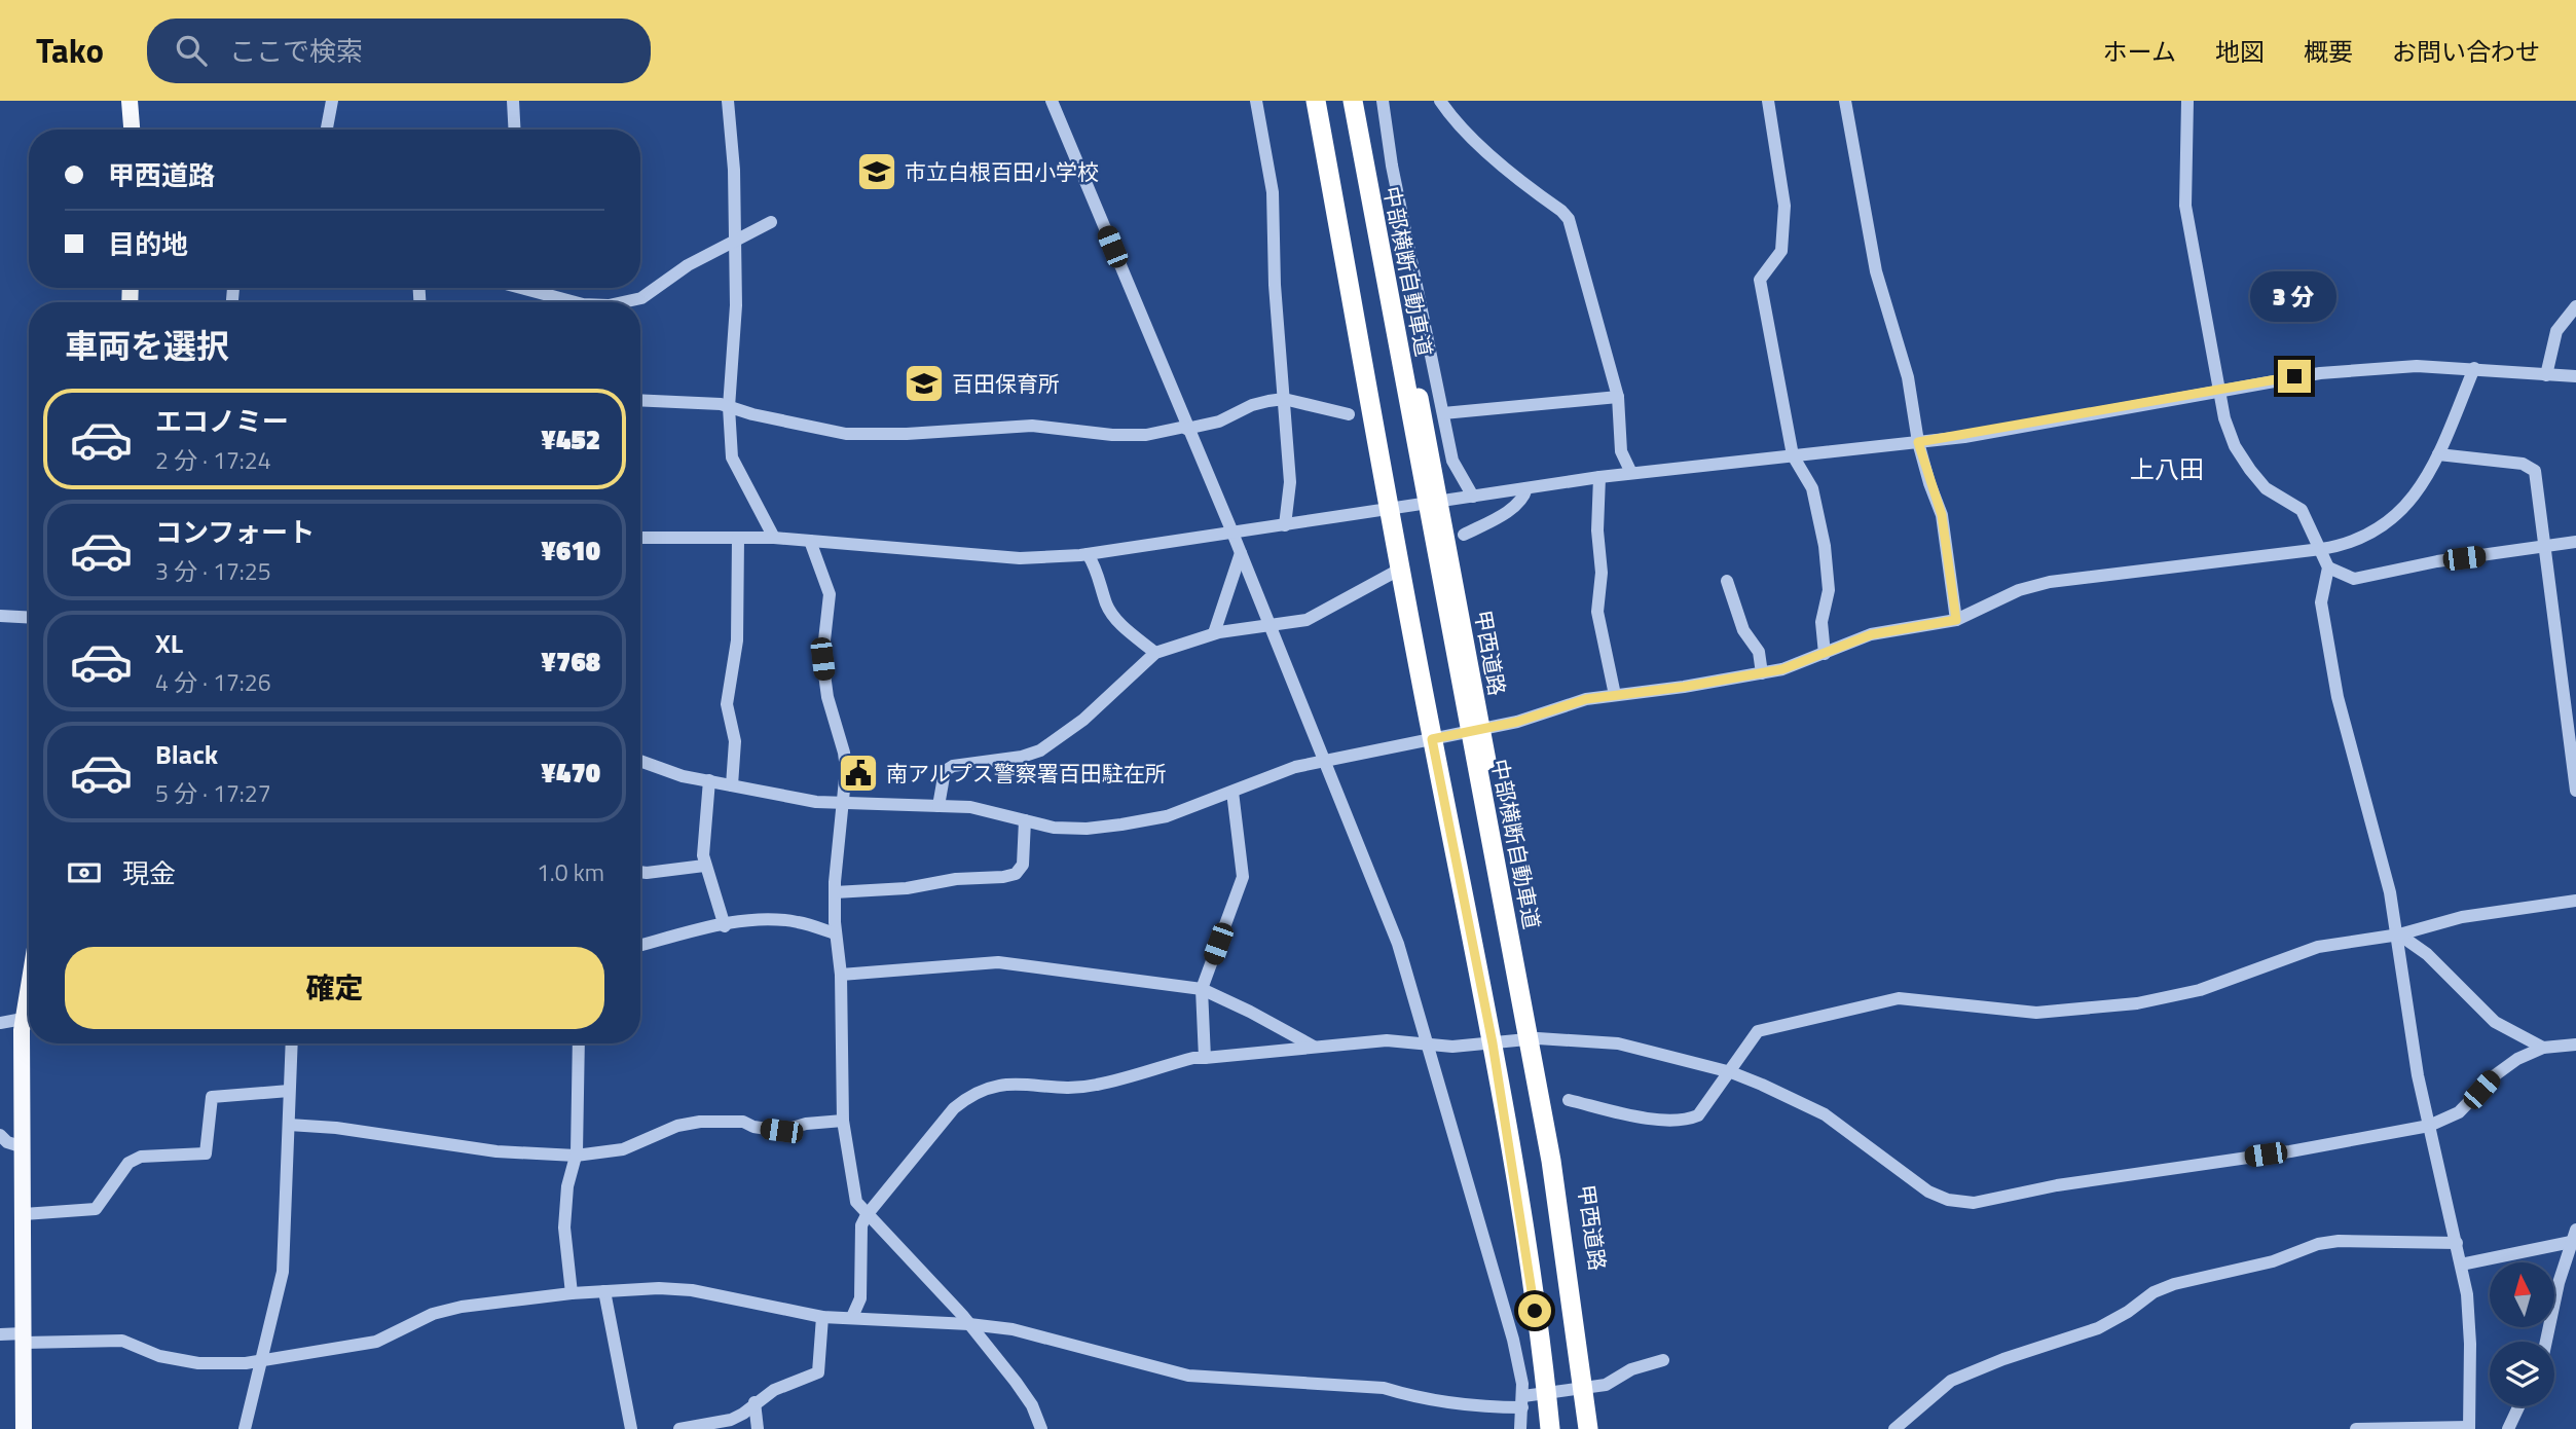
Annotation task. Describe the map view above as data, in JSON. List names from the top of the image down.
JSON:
{
  "streets": {
    "highway": ["中部横断自動車道", "甲西道路"]
  },
  "districts": ["上八田"],
  "places": {
    "school or university": ["市立白根百田小学校", "百田保育所"],
    "public building": ["南アルプス警察署百田駐在所"]
  },
  "north": "top",
  "page": {
    "header": "Tako",
    "search": "ここで検索",
    "nav": [
      "ホーム",
      "地図",
      "概要",
      "お問い合わせ"
    ],
    "banner": ["甲西道路", "目的地"],
    "bubble": "3 分",
    "heading": "車両を選択",
    "list": [
      {
        "name": "エコノミー",
        "note": "2 分 · 17:24",
        "value": "¥452"
      },
      {
        "name": "コンフォート",
        "note": "3 分 · 17:25",
        "value": "¥610"
      },
      {
        "name": "XL",
        "note": "4 分 · 17:26",
        "value": "¥768"
      },
      {
        "name": "Black",
        "note": "5 分 · 17:27",
        "value": "¥470"
      }
    ],
    "pay": ["現金", "1.0 km"],
    "buttons": "確定"
  }
}
